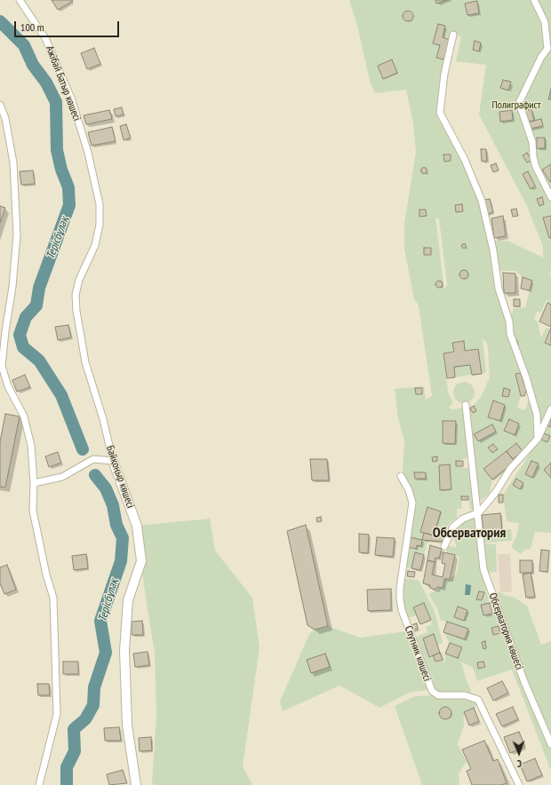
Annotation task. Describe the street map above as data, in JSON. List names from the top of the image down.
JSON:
{
  "streets": {
    "street": [
      "Ажібай Батыр көшесі",
      "Байқоңыр көшесі",
      "Обсерватория көшесі",
      "Спутник көшесі"
    ]
  },
  "crossings": [
    ["Ажібай Батыр көшесі", "Байқоңыр көшесі"]
  ],
  "districts": ["Обсерватория"],
  "water": ["Терісбұлақ"],
  "parks": ["Полиграфист"],
  "scale_bar": "100 m",
  "north": "bottom"
}
